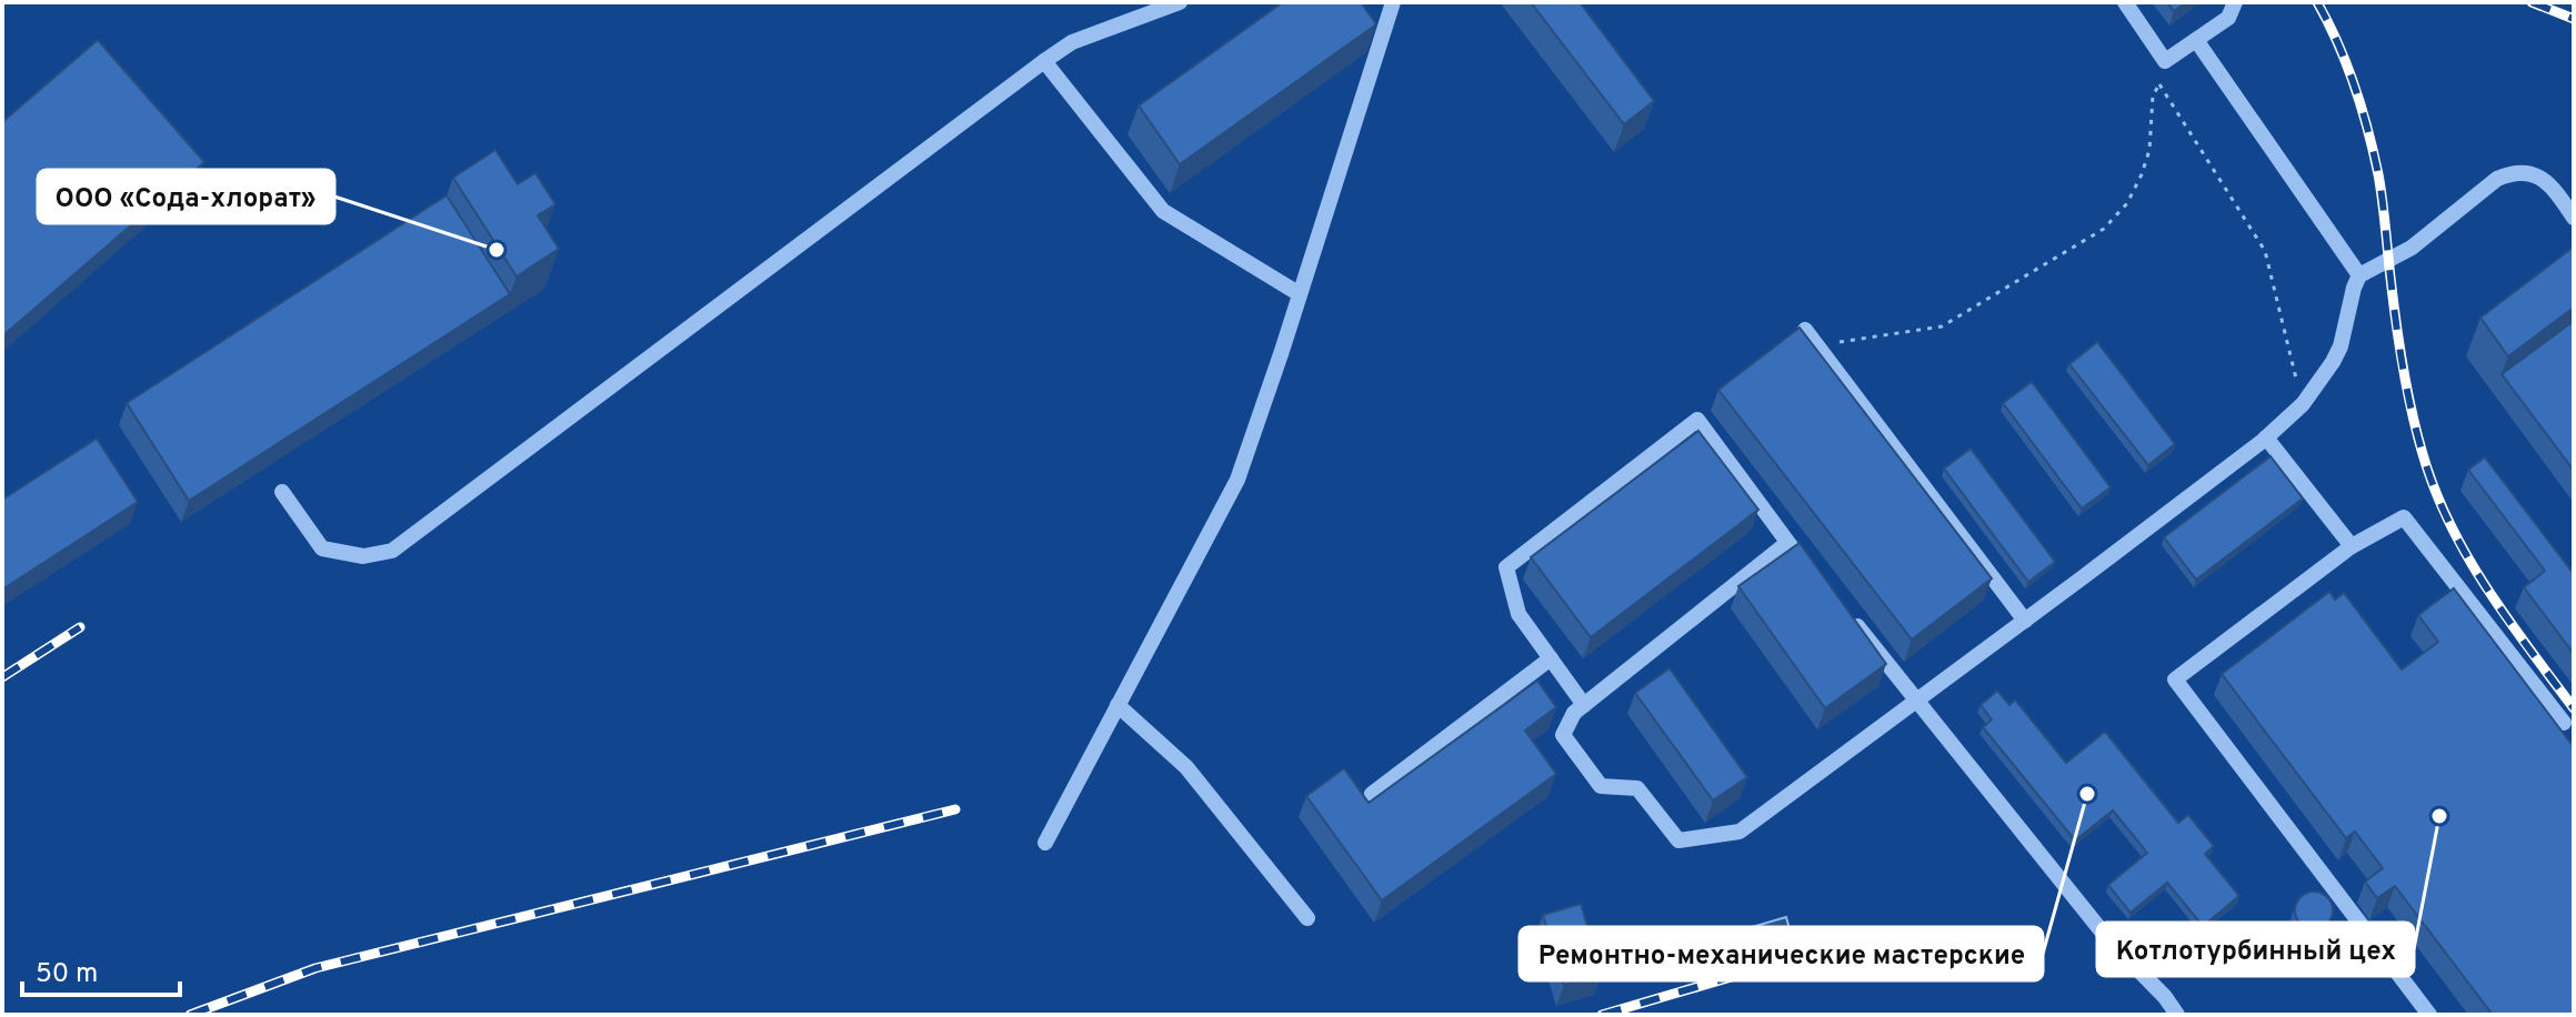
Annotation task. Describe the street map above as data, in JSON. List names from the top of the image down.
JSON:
{
  "places": ["ООО «Сода-хлорат»", "Ремонтно-механические мастерские", "Котлотурбинный цех"],
  "scale_bar": "50 m"
}
